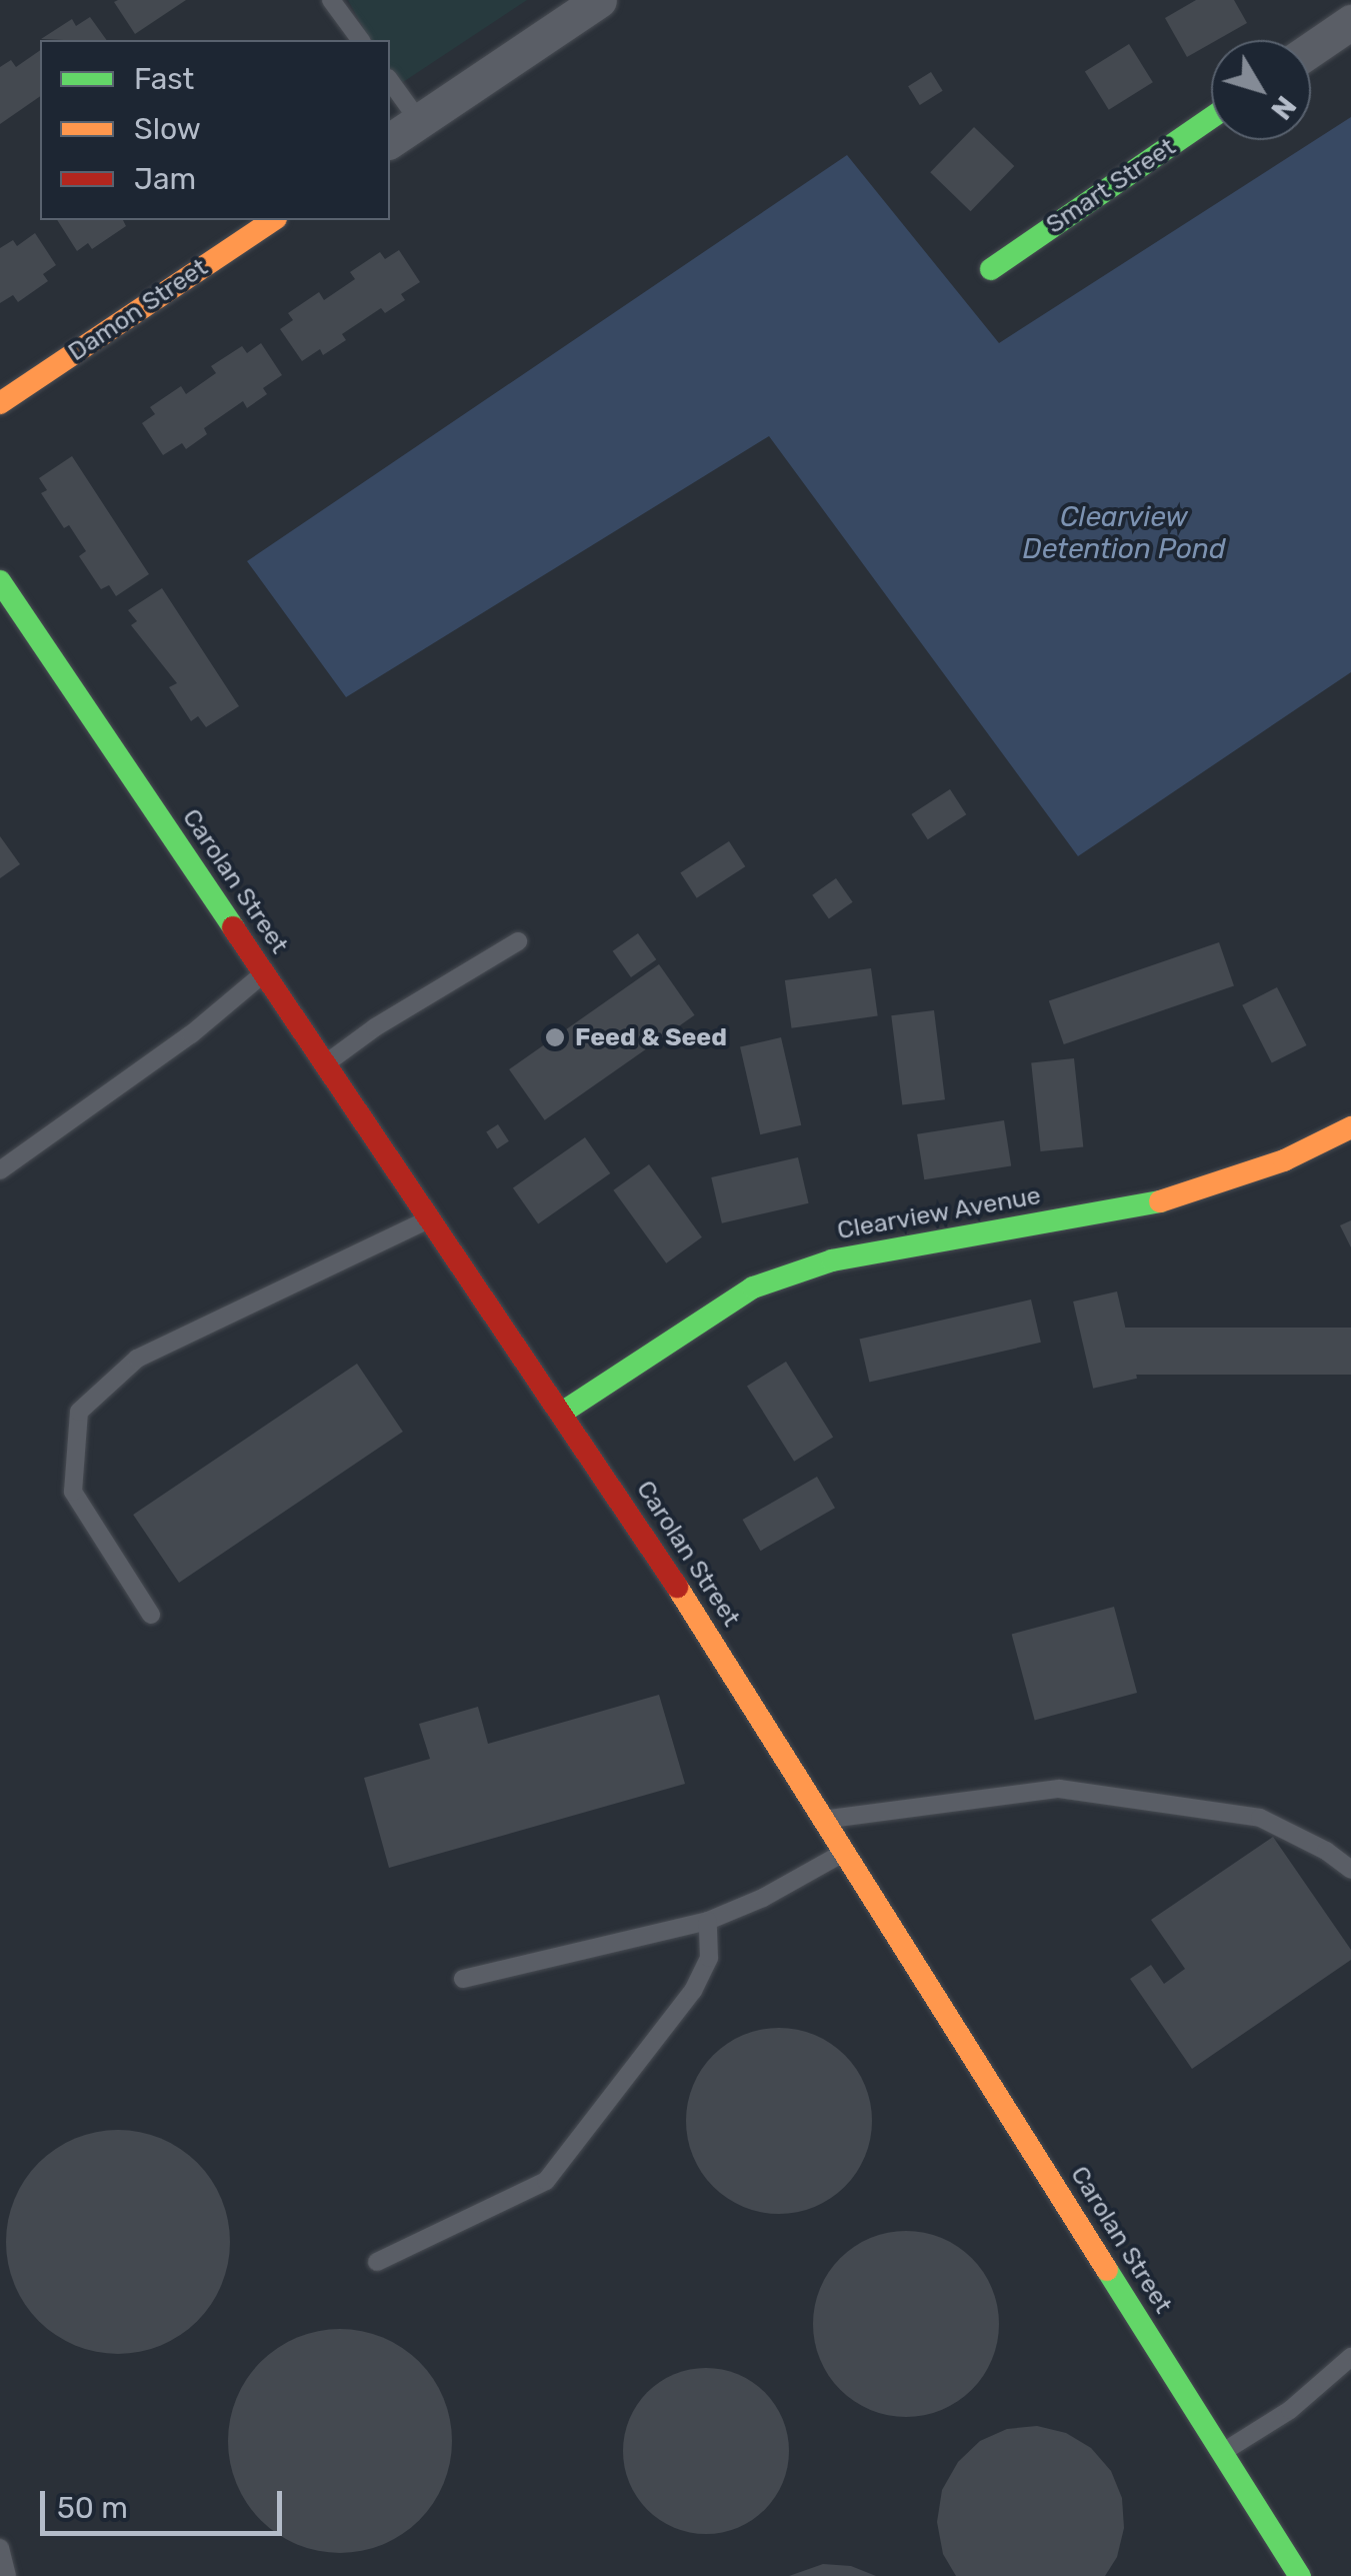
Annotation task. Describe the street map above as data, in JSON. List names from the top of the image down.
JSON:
{
  "streets": {
    "street": [
      "Smart Street",
      "Damon Street",
      "Carolan Street",
      "Clearview Avenue"
    ]
  },
  "crossings": [
    ["Carolan Street", "Clearview Avenue"]
  ],
  "water": ["Clearview Detention Pond"],
  "places": ["Feed & Seed"],
  "legend": ["Fast", "Slow", "Jam"],
  "scale_bar": "50 m",
  "north": "bottom right"
}
